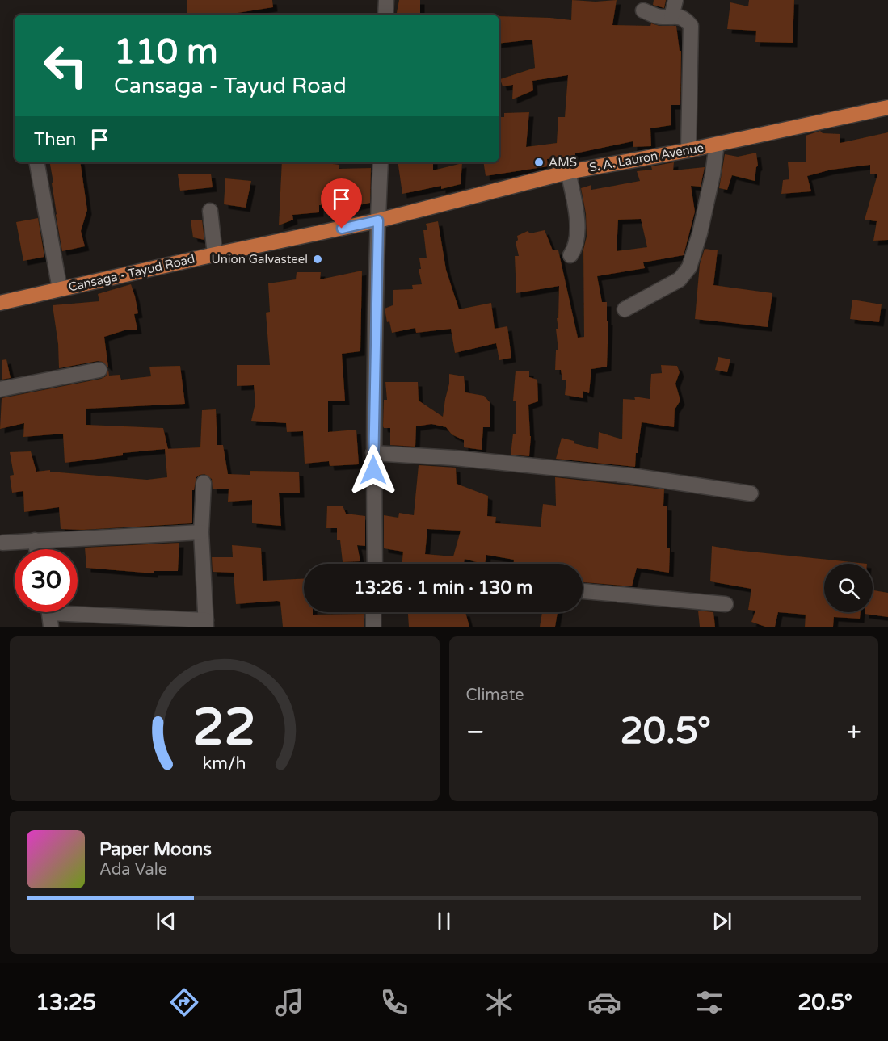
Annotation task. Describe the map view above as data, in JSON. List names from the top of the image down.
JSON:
{
  "streets": {
    "highway": ["S. A. Lauron Avenue", "Cansaga - Tayud Road"]
  },
  "crossings": [
    ["S. A. Lauron Avenue", "Cansaga - Tayud Road"]
  ],
  "places": ["AMS", "Union Galvasteel"],
  "page": {
    "turn": ["110 m", "Cansaga - Tayud Road"],
    "then": "Then",
    "limit": "30",
    "trip": "13:26 · 1 min · 130 m",
    "tile": "Climate",
    "heat": ["−", "20.5°", "+"],
    "song": ["Paper Moons", "Ada Vale"],
    "tabs": ["13:25", "20.5°"],
    "gauge": ["22", "km/h"]
  }
}
